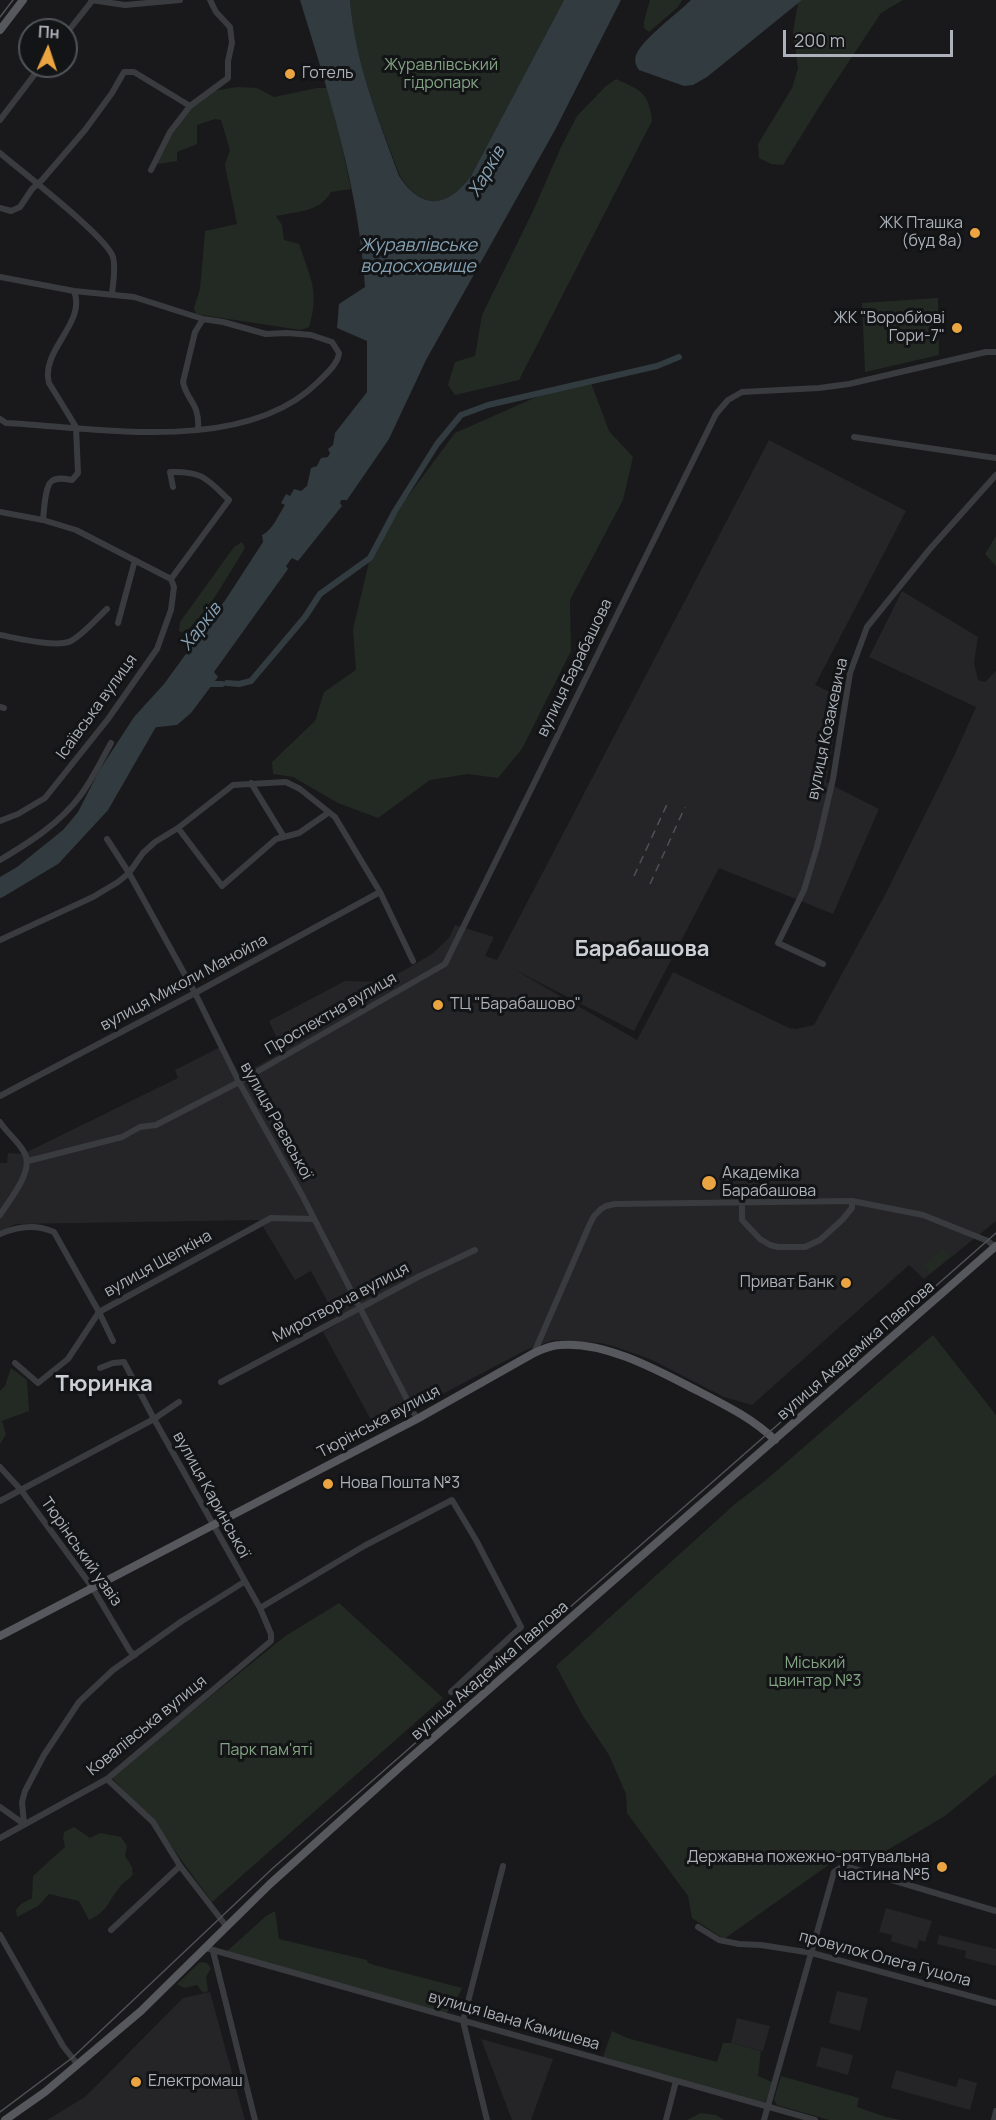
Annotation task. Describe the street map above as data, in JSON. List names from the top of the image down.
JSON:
{
  "streets": {
    "main road": ["вулиця Академіка Павлова", "Тюрінська вулиця"],
    "street": [
      "вулиця Барабашова",
      "Ісаївська вулиця",
      "вулиця Козакевича",
      "вулиця Миколи Манойла",
      "Проспектна вулиця",
      "вулиця Раєвської",
      "вулиця Щепкіна",
      "Миротворча вулиця",
      "вулиця Каринської",
      "Тюрінський узвіз",
      "Ковалівська вулиця",
      "провулок Олега Гуцола",
      "вулиця Івана Камишева"
    ]
  },
  "crossings": [
    ["вулиця Барабашова", "Проспектна вулиця"],
    ["вулиця Миколи Манойла", "вулиця Раєвської"],
    ["Проспектна вулиця", "вулиця Раєвської"],
    ["вулиця Раєвської", "вулиця Щепкіна"],
    ["вулиця Раєвської", "Миротворча вулиця"],
    ["вулиця Раєвської", "Тюрінська вулиця"],
    ["вулиця Академіка Павлова", "Тюрінська вулиця"],
    ["вулиця Академіка Павлова", "вулиця Івана Камишева"],
    ["Тюрінська вулиця", "вулиця Каринської"],
    ["Тюрінська вулиця", "Тюрінський узвіз"],
    ["вулиця Каринської", "Ковалівська вулиця"]
  ],
  "districts": ["Барабашова", "Тюринка"],
  "water": ["Харків", "Журавлівське водосховище"],
  "parks": ["Журавлівський гідропарк", "Міський цвинтар №3", "Парк пам'яті"],
  "places": [
    "Готель",
    "ЖК Пташка (буд 8а)",
    "ЖК \"Воробйові Гори-7\"",
    "ТЦ \"Барабашово\"",
    "Академіка Барабашова",
    "Приват Банк",
    "Нова Пошта №3",
    "Державна пожежно-рятувальна частина №5",
    "Електромаш"
  ],
  "scale_bar": "200 m",
  "north": "top"
}
